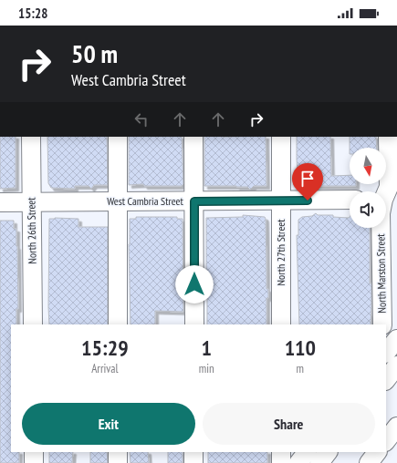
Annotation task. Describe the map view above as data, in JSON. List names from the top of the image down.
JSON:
{
  "streets": {
    "street": [
      "West Cambria Street",
      "North 26th Street",
      "North 27th Street",
      "North Marston Street"
    ]
  },
  "crossings": [
    ["West Cambria Street", "North 26th Street"],
    ["West Cambria Street", "North 27th Street"]
  ],
  "north": "bottom",
  "page": {
    "status": "15:28",
    "turn": ["50 m", "West Cambria Street"],
    "eta": [
      "15:29",
      "Arrival",
      "1",
      "min",
      "110",
      "m"
    ],
    "buttons": ["Exit", "Share"]
  }
}
